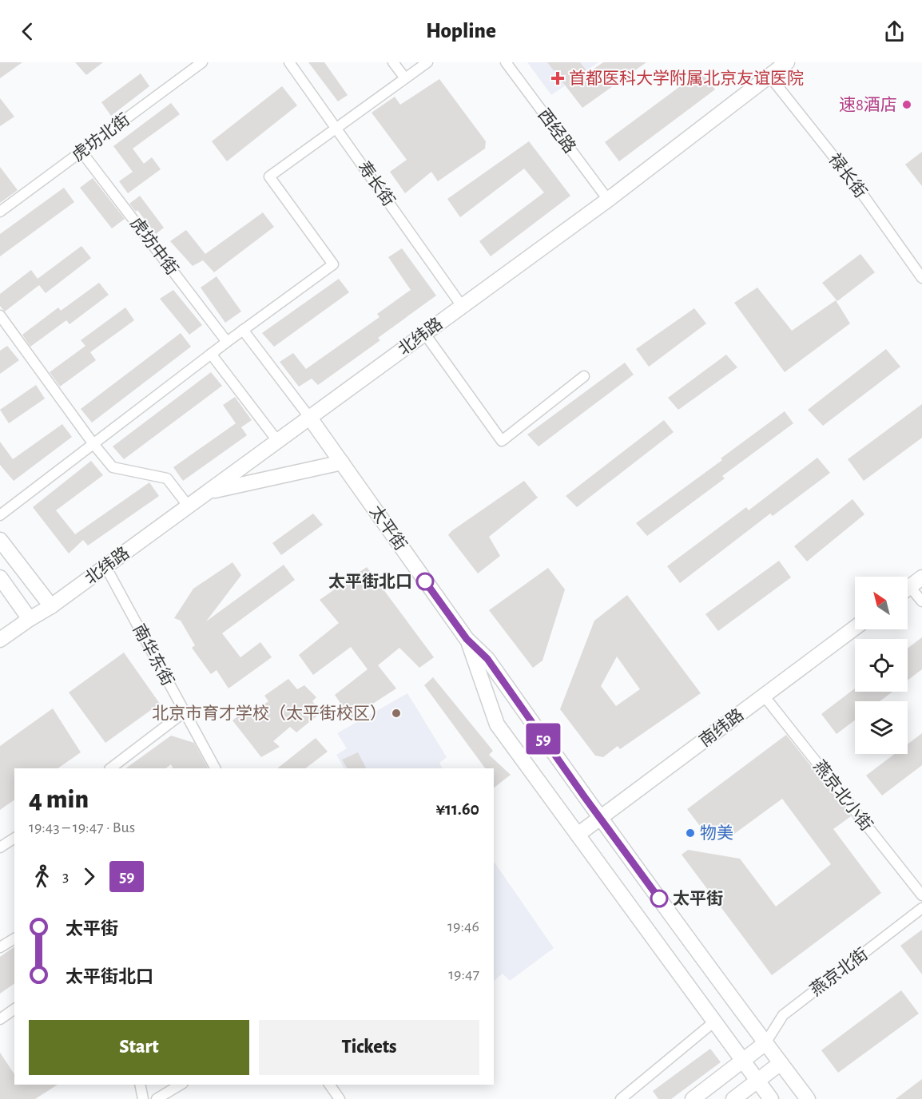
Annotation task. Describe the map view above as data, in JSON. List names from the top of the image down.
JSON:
{
  "streets": {
    "main road": ["北纬路", "太平街", "南纬路"],
    "street": [
      "西经路",
      "虎坊北街",
      "禄长街",
      "寿长街",
      "虎坊中街",
      "南华东街",
      "燕京北小街",
      "燕京北街"
    ]
  },
  "crossings": [
    ["西经路", "北纬路"],
    ["虎坊北街", "虎坊中街"],
    ["禄长街", "北纬路"],
    ["寿长街", "北纬路"],
    ["北纬路", "太平街"],
    ["北纬路", "南华东街"],
    ["太平街", "南纬路"],
    ["太平街", "燕京北街"],
    ["南纬路", "燕京北小街"]
  ],
  "places": {
    "health": ["首都医科大学附属北京友谊医院"],
    "other": [
      "速8酒店",
      "太平街北口",
      "北京市育才学校（太平街校区）",
      "物美",
      "太平街"
    ]
  },
  "lines": ["bus line 59"],
  "north": "top left",
  "page": {
    "header": "Hopline",
    "on_map": "59",
    "heading": ["4 min", "19:43 – 19:47 · Bus", "¥11.60"],
    "legs": ["3", "59"],
    "list": [
      {
        "name": "太平街",
        "value": "19:46"
      },
      {
        "name": "太平街北口",
        "value": "19:47"
      }
    ],
    "buttons": ["Start", "Tickets"]
  }
}
